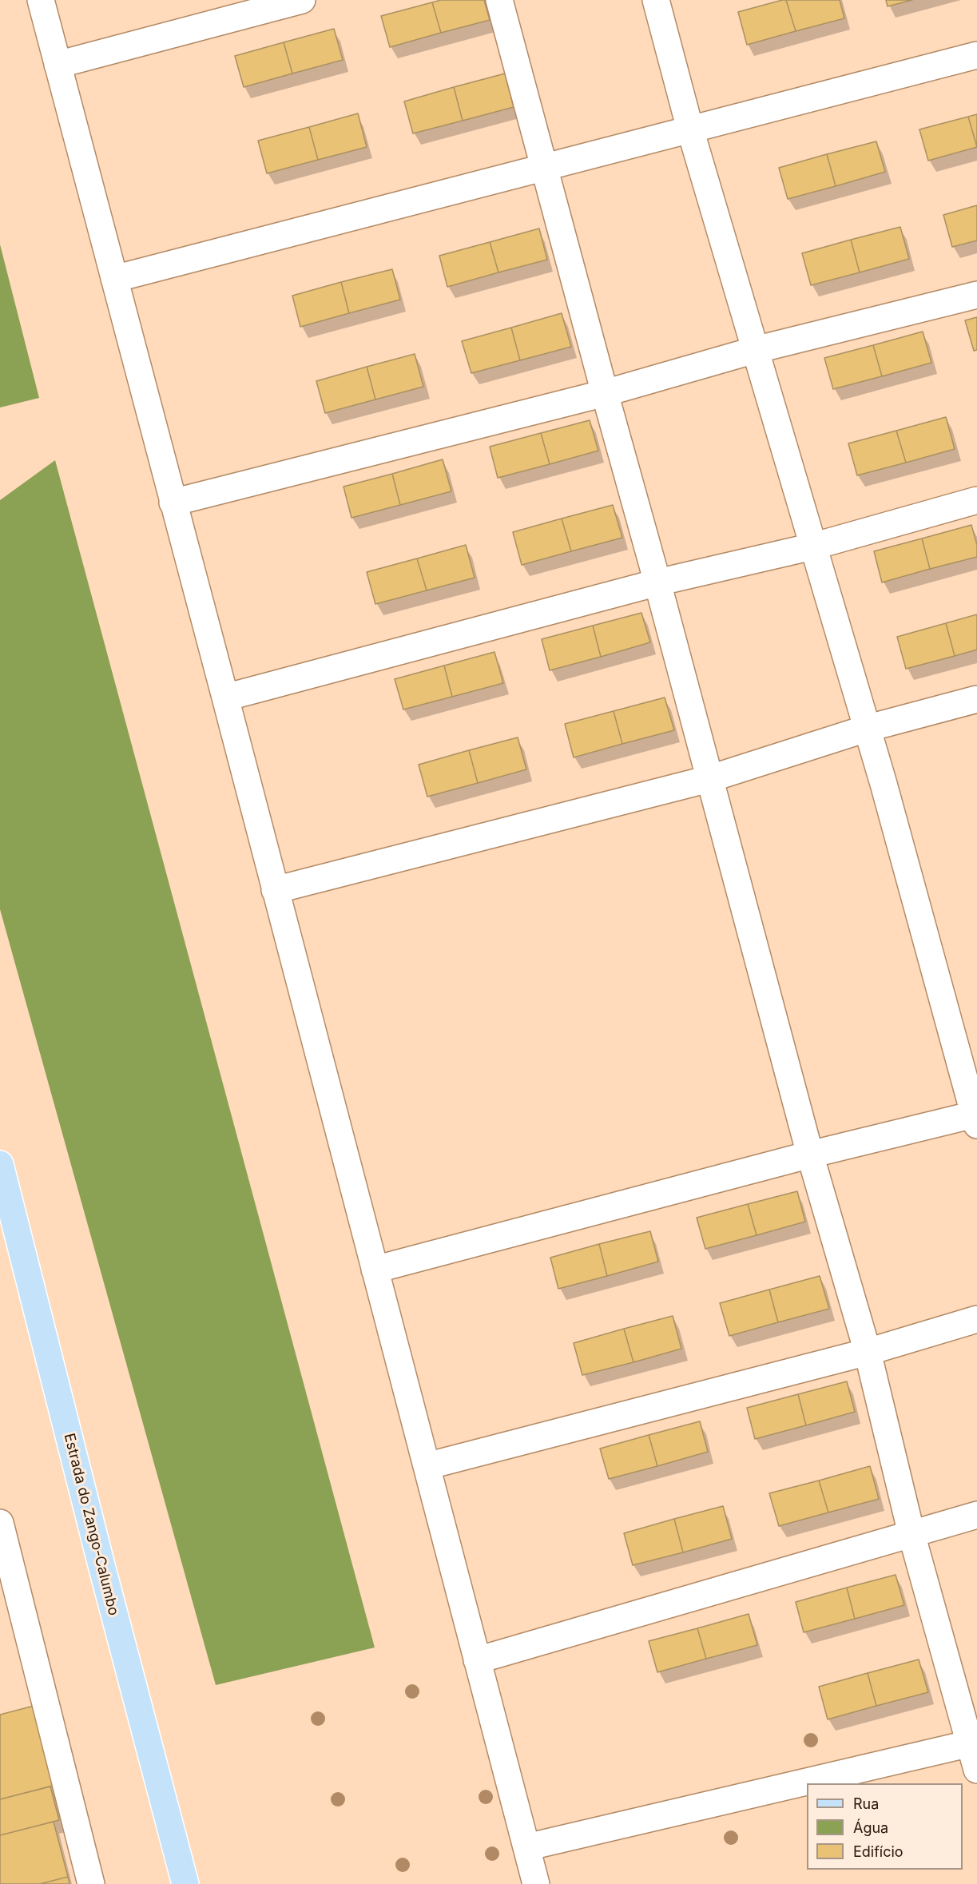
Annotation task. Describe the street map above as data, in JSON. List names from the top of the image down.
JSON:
{
  "streets": {
    "main road": ["Estrada do Zango-Calumbo"]
  },
  "legend": ["Rua", "Água", "Edifício"]
}
